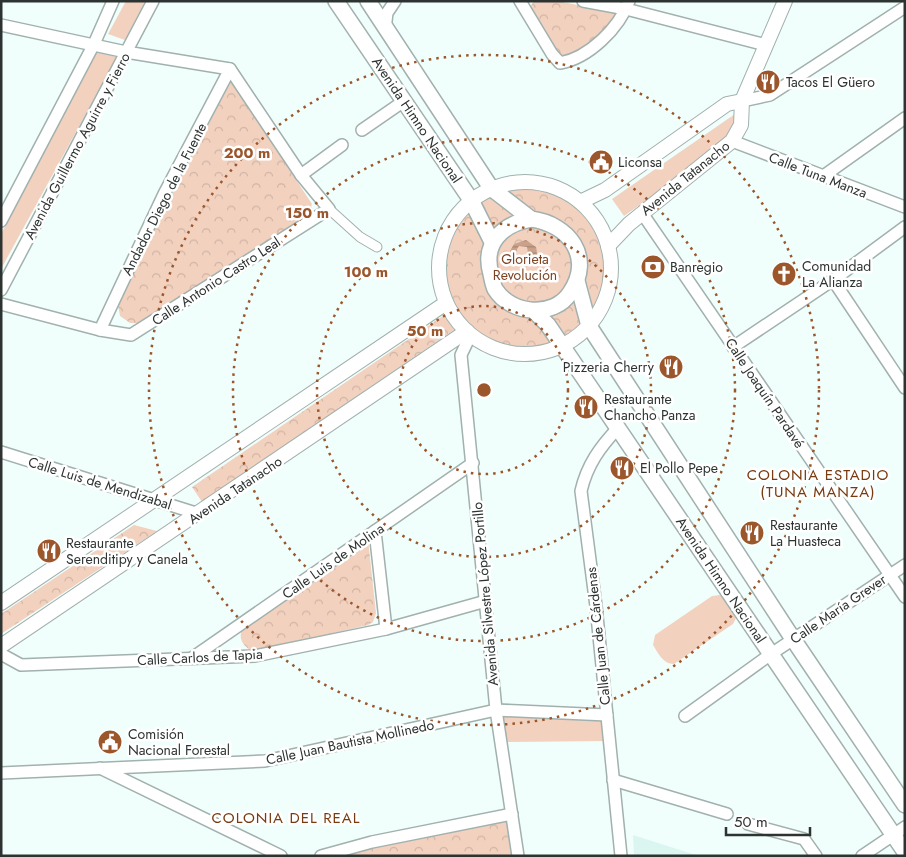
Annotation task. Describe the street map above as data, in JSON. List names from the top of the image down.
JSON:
{
  "streets": {
    "main road": ["Avenida Himno Nacional"],
    "street": [
      "Avenida Guillermo Aguirre y Fierro",
      "Calle Tuna Manza",
      "Avenida Tatanacho",
      "Andador Diego de la Fuente",
      "Calle Antonio Castro Leal",
      "Calle Joaquín Pardavé",
      "Calle Luis de Mendizabal",
      "Calle Luis de Molina",
      "Avenida Silvestre López Portillo",
      "Calle María Grever",
      "Calle Juan de Cárdenas",
      "Calle Carlos de Tapia",
      "Calle Juan Bautista Mollinedo"
    ]
  },
  "crossings": [
    ["Avenida Himno Nacional", "Calle María Grever"],
    ["Avenida Himno Nacional", "Calle Juan de Cárdenas"],
    ["Calle Tuna Manza", "Avenida Tatanacho"],
    ["Avenida Tatanacho", "Calle Joaquín Pardavé"],
    ["Avenida Tatanacho", "Calle Luis de Mendizabal"],
    ["Avenida Tatanacho", "Avenida Silvestre López Portillo"],
    ["Andador Diego de la Fuente", "Calle Antonio Castro Leal"],
    ["Calle Joaquín Pardavé", "Calle María Grever"],
    ["Calle Luis de Molina", "Avenida Silvestre López Portillo"],
    ["Calle Luis de Molina", "Calle Carlos de Tapia"],
    ["Avenida Silvestre López Portillo", "Calle Carlos de Tapia"],
    ["Avenida Silvestre López Portillo", "Calle Juan Bautista Mollinedo"],
    ["Calle Juan de Cárdenas", "Calle Juan Bautista Mollinedo"]
  ],
  "districts": ["COLONIA ESTADIO (TUNA MANZA)", "COLONIA DEL REAL"],
  "parks": ["Glorieta Revolución"],
  "places": {
    "restaurant": [
      "Tacos El Güero",
      "Pizzeria Cherry",
      "Restaurante Chancho Panza",
      "El Pollo Pepe",
      "Restaurante La Huasteca",
      "Restaurante Serenditipy y Canela"
    ],
    "public building": ["Liconsa", "Comisión Nacional Forestal"],
    "bank": ["Banregio"],
    "church": ["Comunidad La Alianza"]
  },
  "scale_bar": "50 m",
  "rings": [
    "200 m",
    "150 m",
    "100 m",
    "50 m"
  ]
}
